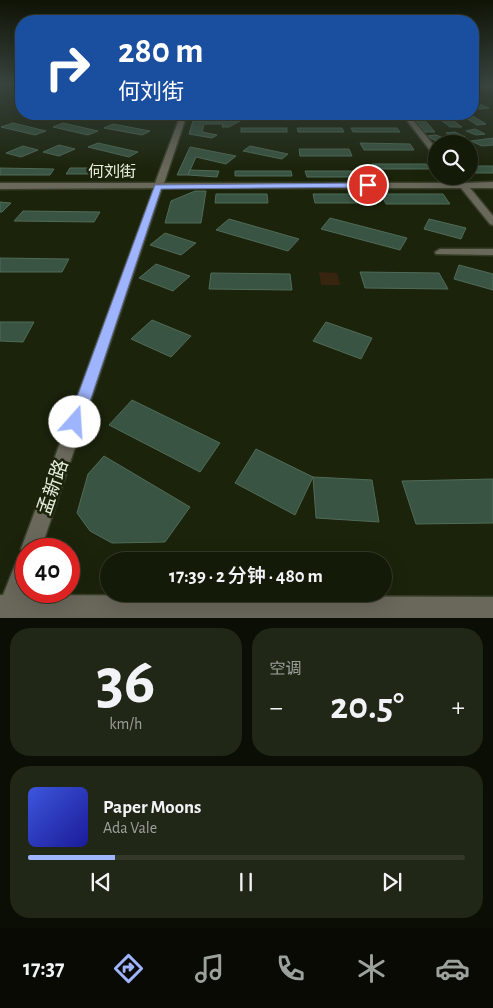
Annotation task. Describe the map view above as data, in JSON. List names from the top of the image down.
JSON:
{
  "streets": {
    "street": ["何刘街", "孟新路"]
  },
  "crossings": [
    ["何刘街", "孟新路"]
  ],
  "page": {
    "turn": ["280 m", "何刘街"],
    "limit": "40",
    "trip": "17:39 · 2 分钟 · 480 m",
    "tile": [
      ["36", "km/h"],
      "空调"
    ],
    "heat": ["−", "20.5°", "+"],
    "song": ["Paper Moons", "Ada Vale"],
    "tabs": "17:37"
  }
}
